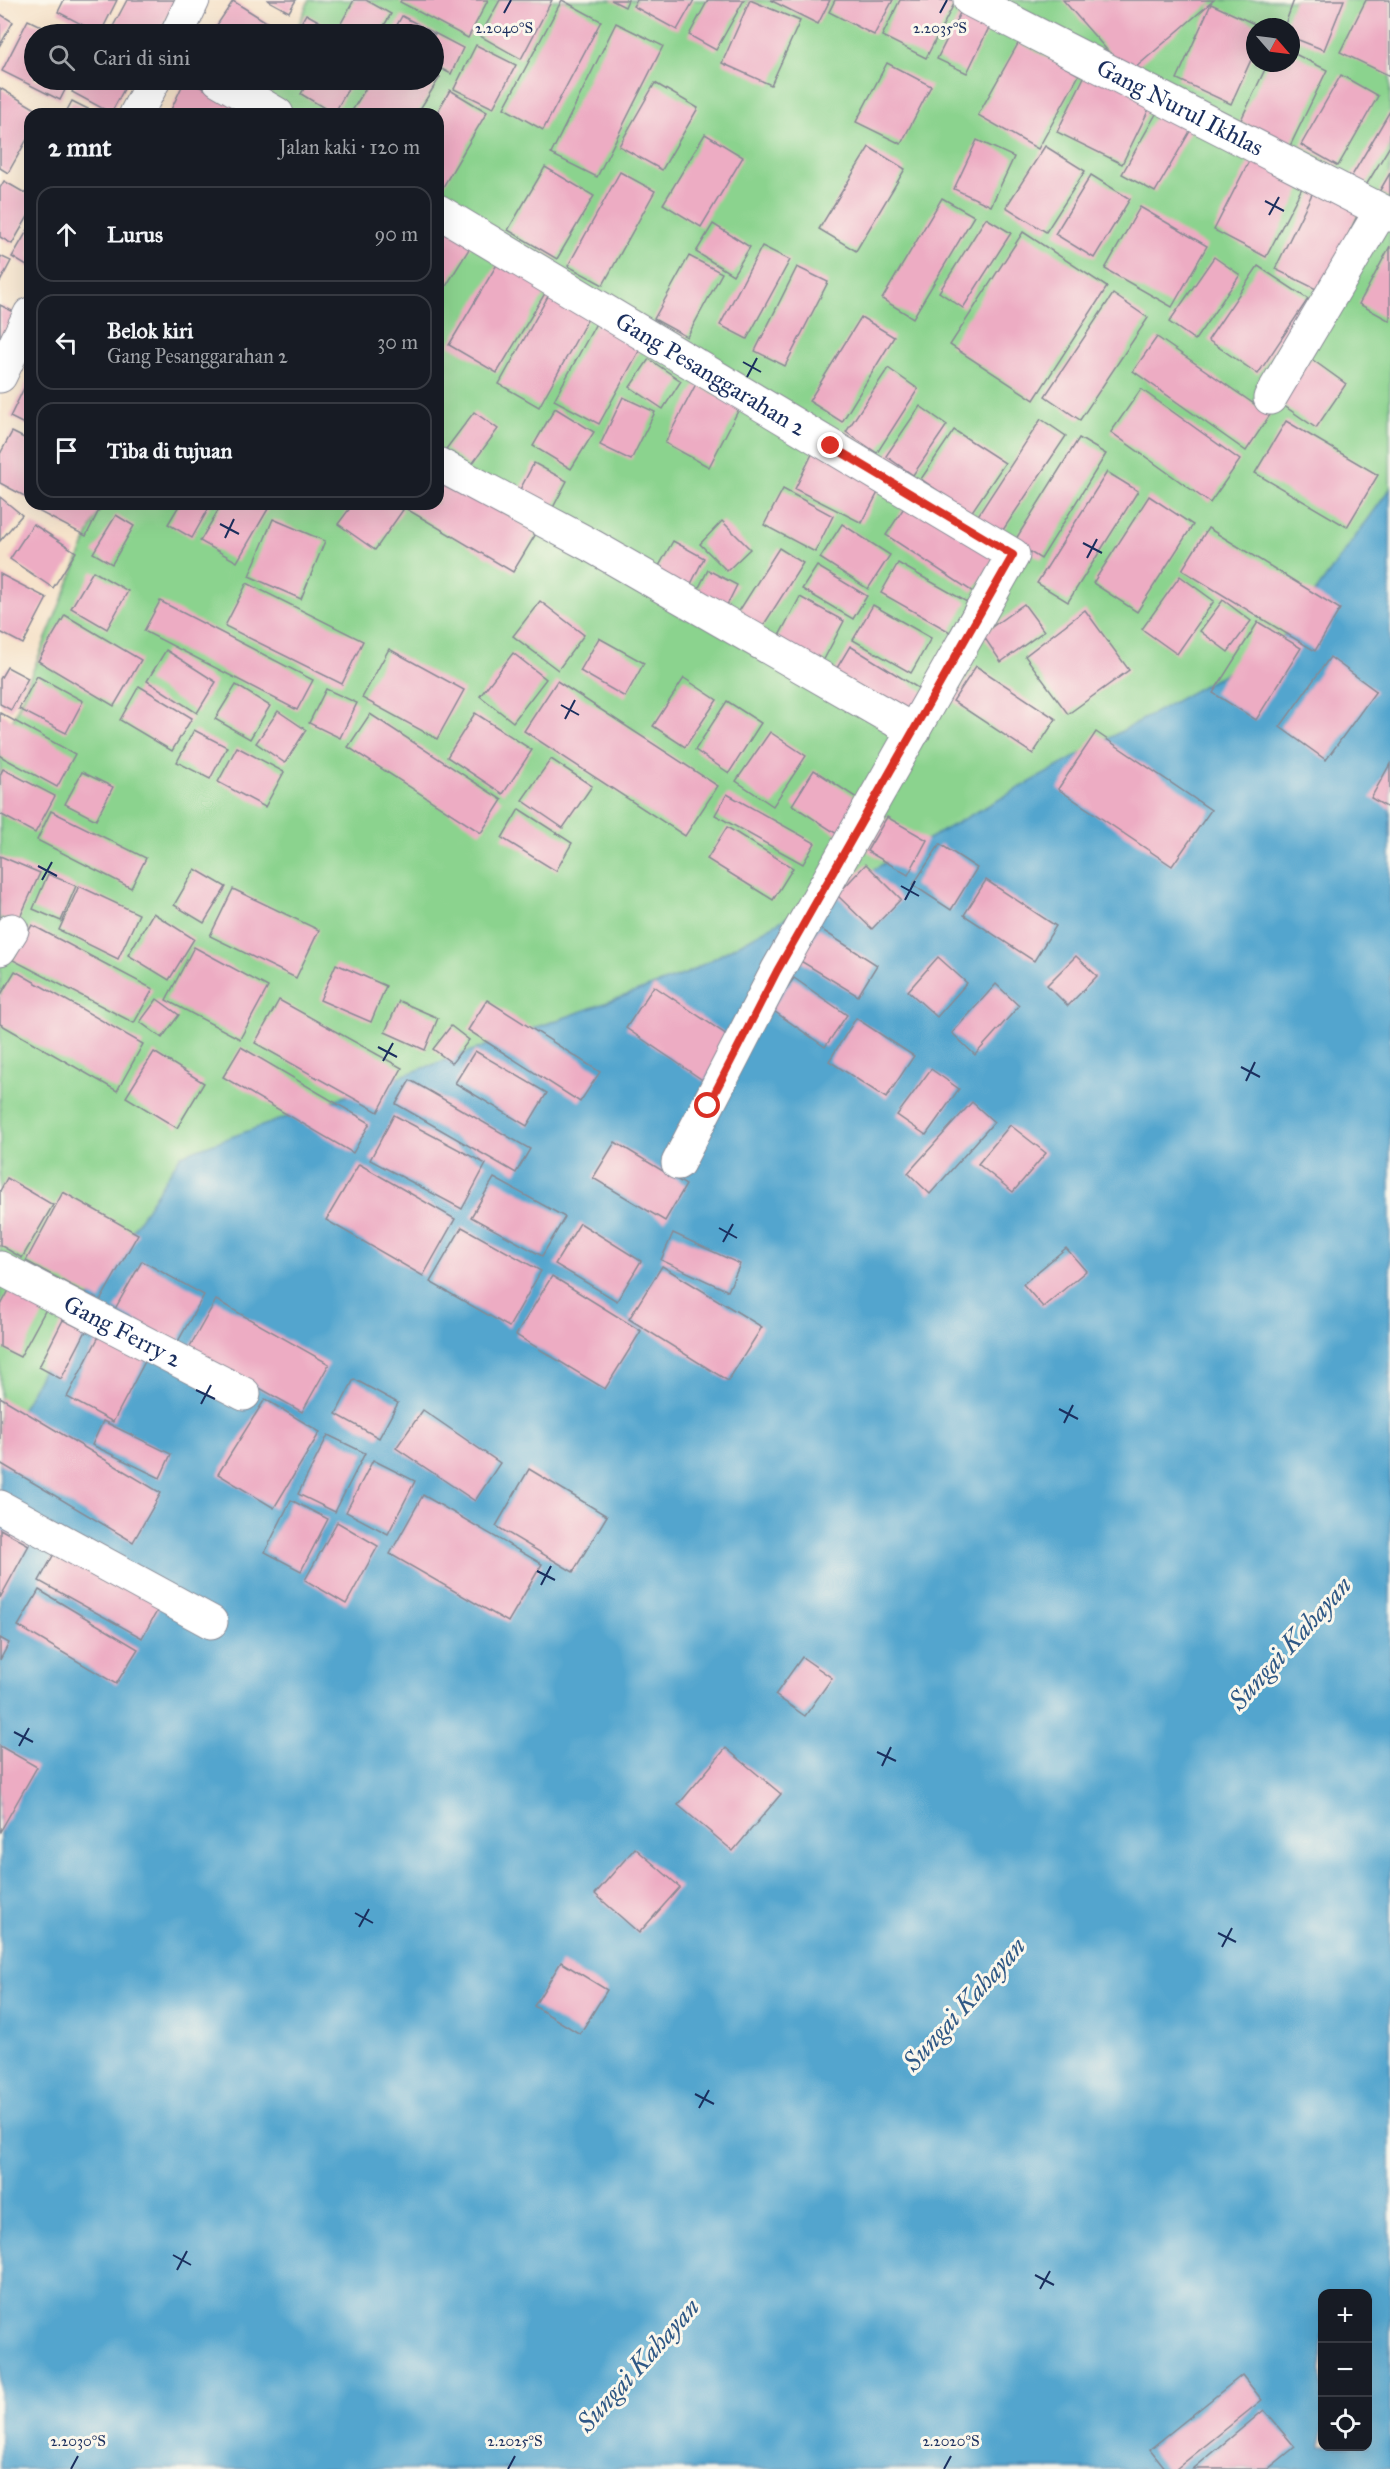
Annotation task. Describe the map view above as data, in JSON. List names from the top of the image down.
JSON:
{
  "streets": {
    "street": ["Gang Nurul Ikhlas", "Gang Pesanggarahan 2", "Gang Ferry 2"]
  },
  "water": ["Sungai Kahayan"],
  "north": "bottom right",
  "page": {
    "search": "Cari di sini",
    "heading": ["2 mnt", "Jalan kaki · 120 m"],
    "list": [
      ["Lurus", "90 m"],
      ["Belok kiri", "Gang Pesanggarahan 2", "30 m"],
      "Tiba di tujuan"
    ],
    "map_buttons": ["+", "−"]
  },
  "coordinates": [
    "2.2040°S",
    "2.2035°S",
    "2.2030°S",
    "2.2025°S",
    "2.2020°S"
  ]
}
